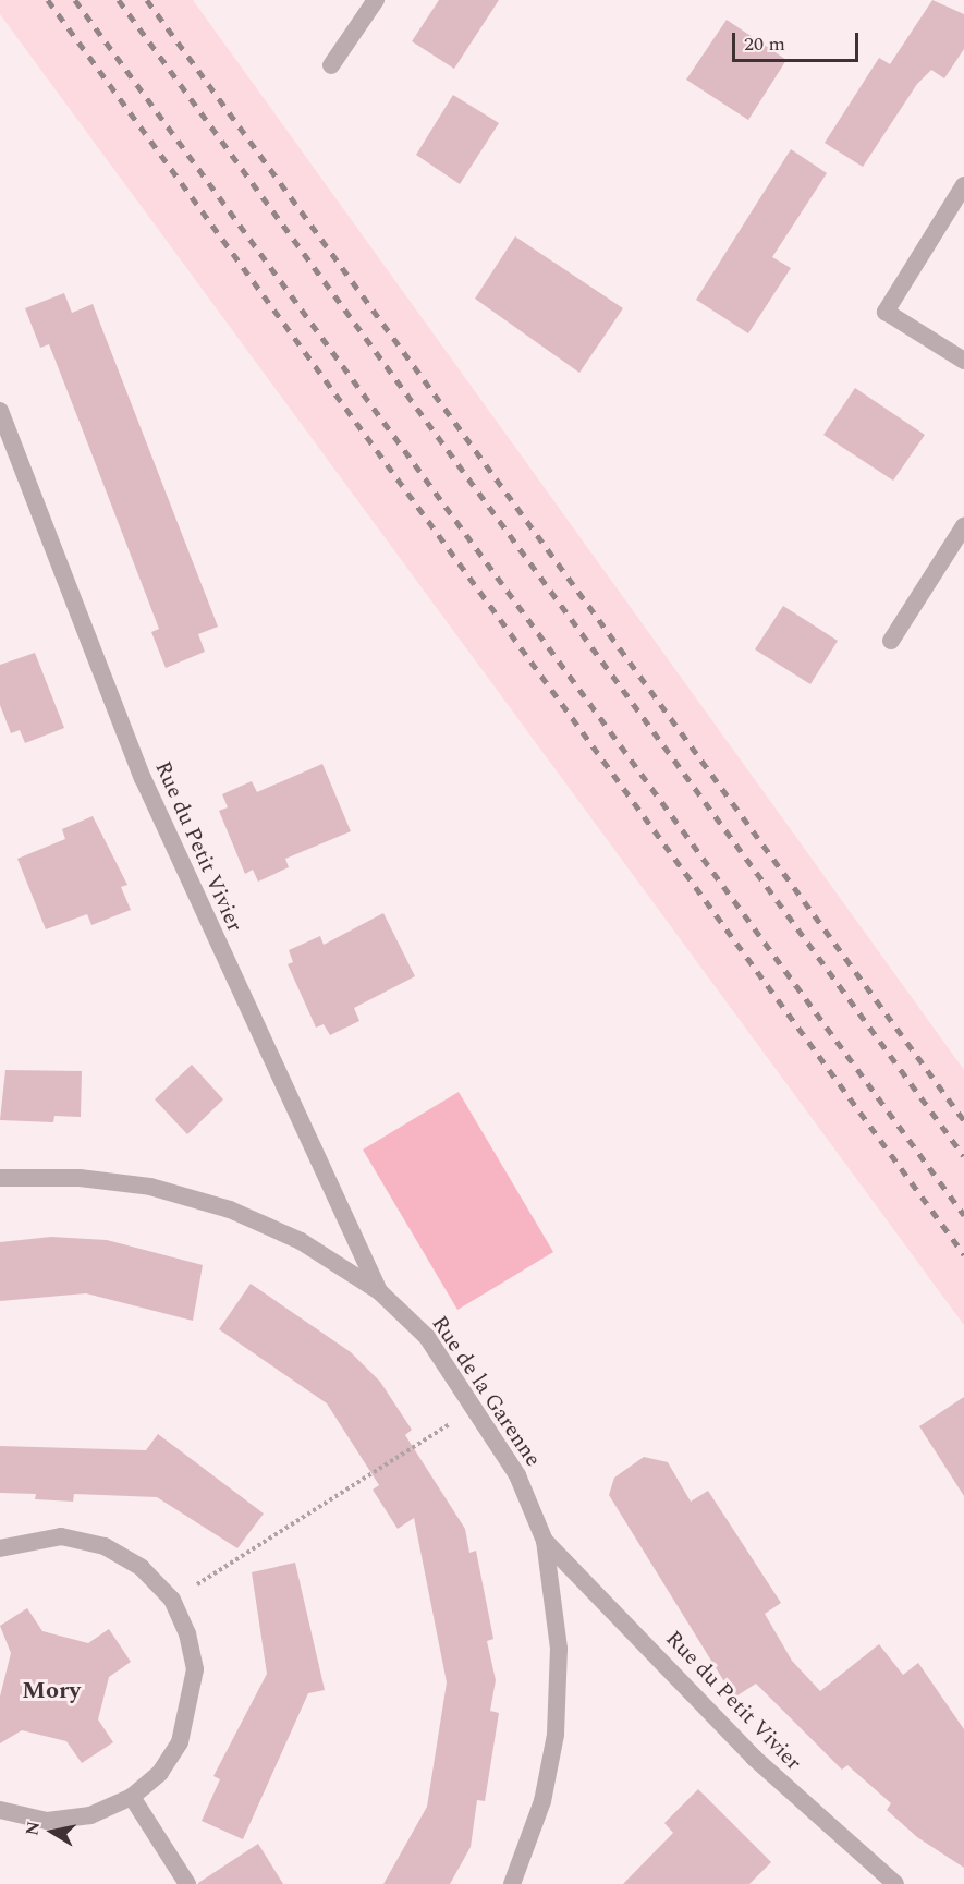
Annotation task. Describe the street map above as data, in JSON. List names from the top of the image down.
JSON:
{
  "streets": {
    "street": ["Rue du Petit Vivier", "Rue de la Garenne"]
  },
  "crossings": [
    ["Rue du Petit Vivier", "Rue de la Garenne"]
  ],
  "districts": ["Mory"],
  "scale_bar": "20 m",
  "north": "left"
}
